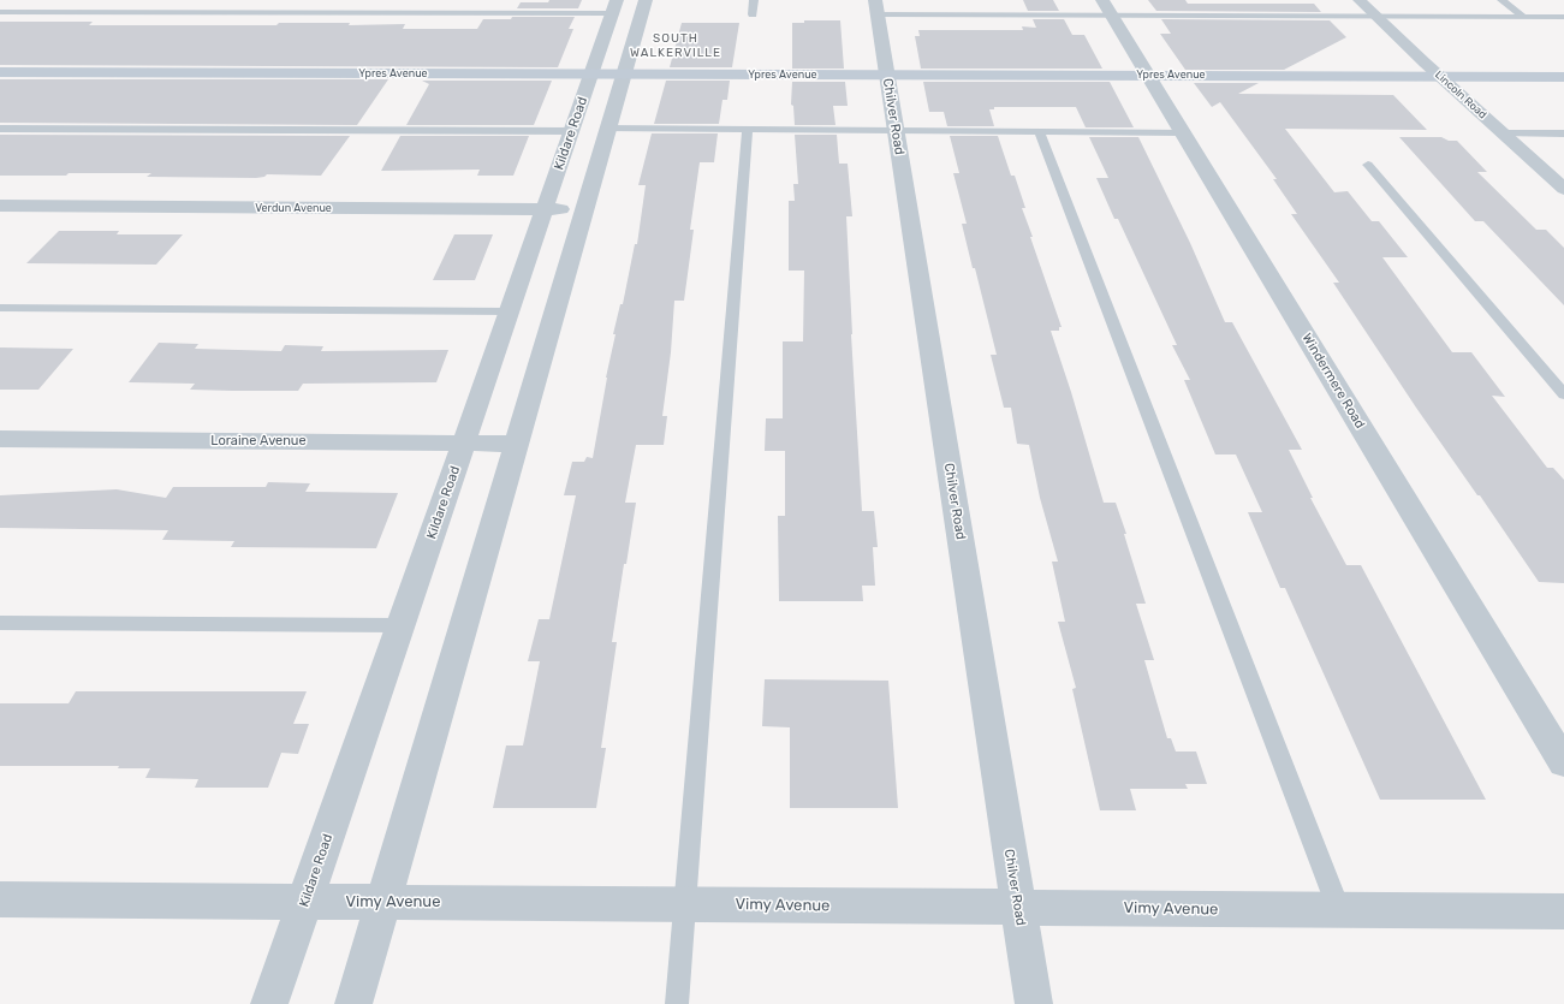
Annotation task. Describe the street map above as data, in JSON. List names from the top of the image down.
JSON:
{
  "streets": {
    "main road": ["Ypres Avenue"],
    "street": [
      "Lincoln Road",
      "Chilver Road",
      "Kildare Road",
      "Verdun Avenue",
      "Windermere Road",
      "Loraine Avenue",
      "Vimy Avenue"
    ]
  },
  "crossings": [
    ["Ypres Avenue", "Lincoln Road"],
    ["Ypres Avenue", "Chilver Road"],
    ["Ypres Avenue", "Kildare Road"],
    ["Ypres Avenue", "Windermere Road"],
    ["Chilver Road", "Vimy Avenue"],
    ["Kildare Road", "Verdun Avenue"],
    ["Kildare Road", "Loraine Avenue"],
    ["Kildare Road", "Vimy Avenue"]
  ],
  "districts": ["SOUTH WALKERVILLE"]
}
